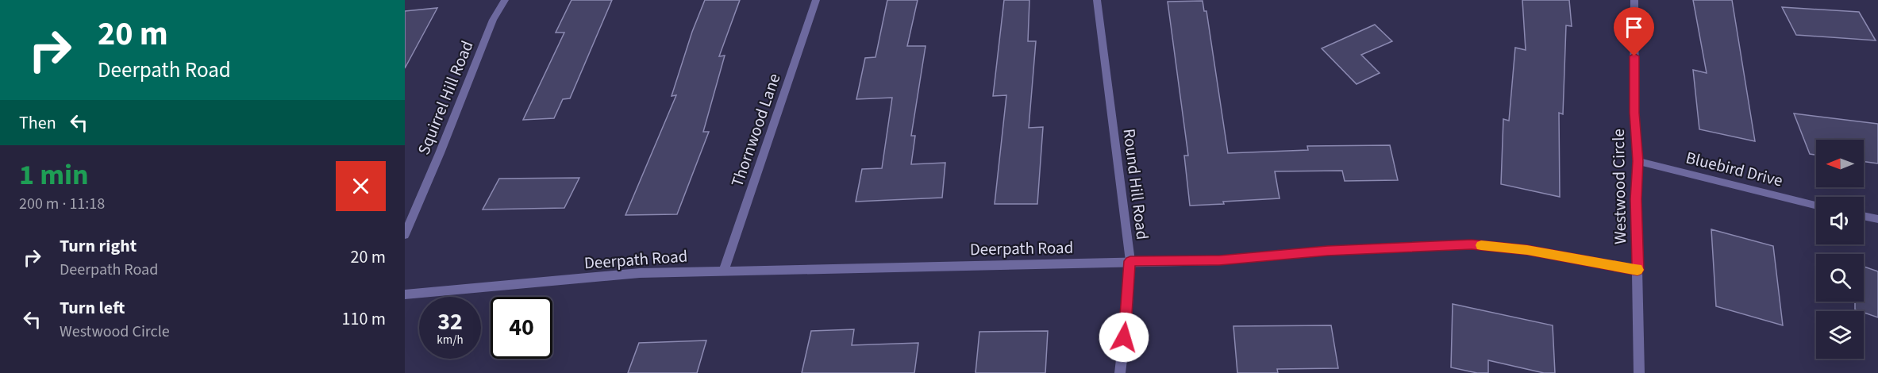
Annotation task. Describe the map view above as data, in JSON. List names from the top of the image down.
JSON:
{
  "streets": {
    "street": [
      "Squirrel Hill Road",
      "Thornwood Lane",
      "Bluebird Drive",
      "Round Hill Road",
      "Westwood Circle",
      "Deerpath Road"
    ]
  },
  "crossings": [
    ["Thornwood Lane", "Deerpath Road"],
    ["Bluebird Drive", "Westwood Circle"],
    ["Round Hill Road", "Deerpath Road"],
    ["Westwood Circle", "Deerpath Road"]
  ],
  "north": "left",
  "page": {
    "turn": ["20 m", "Deerpath Road"],
    "then": "Then",
    "heading": ["1 min", "200 m · 11:18"],
    "list": [
      {
        "name": "Turn right",
        "note": "Deerpath Road",
        "value": "20 m"
      },
      {
        "name": "Turn left",
        "note": "Westwood Circle",
        "value": "110 m"
      }
    ],
    "speed": "32 km/h",
    "limit": "40"
  }
}
